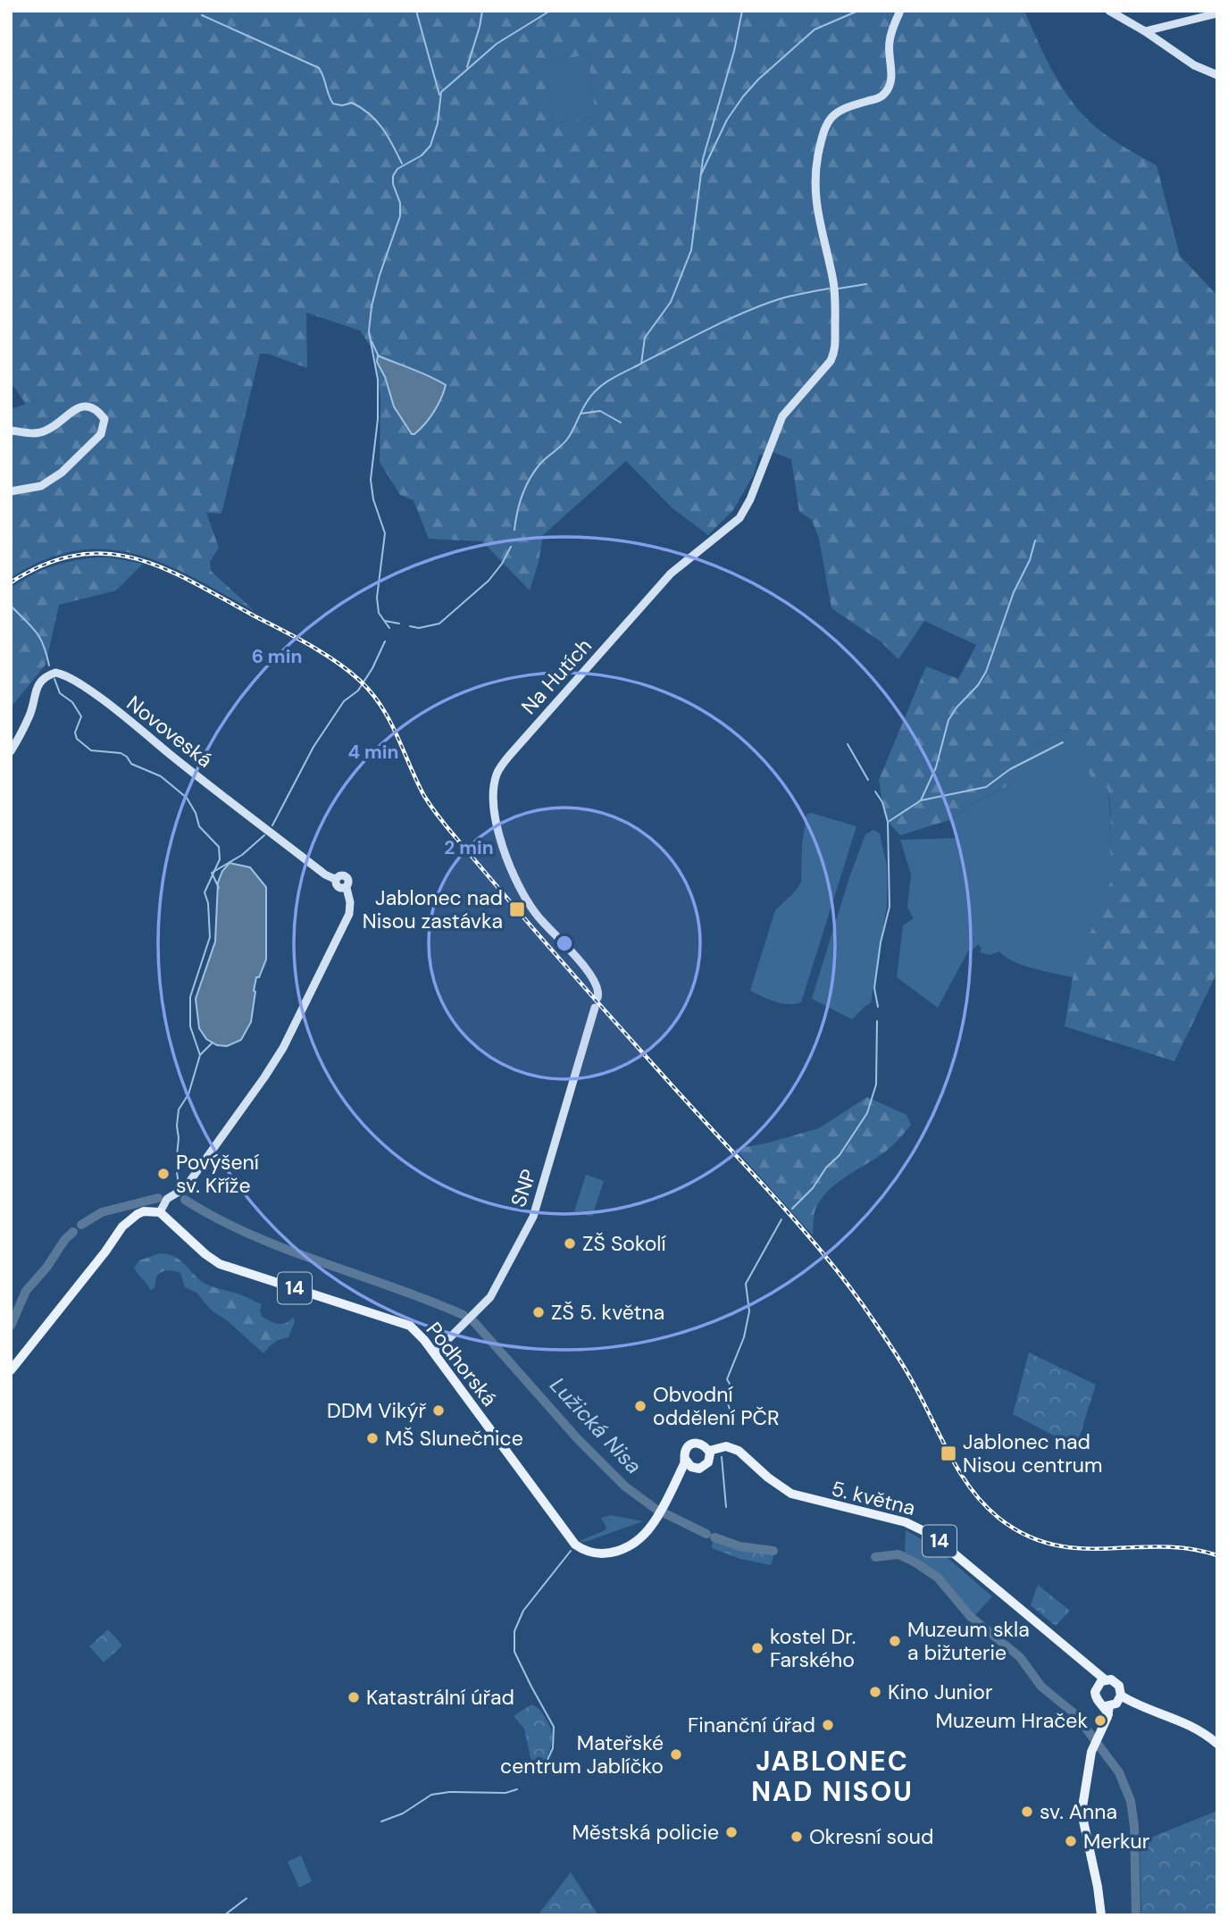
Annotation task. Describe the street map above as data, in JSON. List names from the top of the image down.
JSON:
{
  "streets": {
    "main road": ["14", "Podhorská", "5. května"],
    "street": ["Na Hutích", "Novoveská", "SNP"]
  },
  "crossings": [
    ["Novoveská", "Podhorská"],
    ["SNP", "Podhorská"],
    ["14", "Podhorská"],
    ["14", "5. května"]
  ],
  "districts": ["JABLONEC NAD NISOU"],
  "water": ["Lužická Nisa"],
  "places": {
    "transit": ["Jablonec nad Nisou zastávka", "Jablonec nad Nisou centrum"],
    "other": [
      "Povýšení sv. Kříže",
      "ZŠ Sokolí",
      "ZŠ 5. května",
      "Obvodní oddělení PČR",
      "DDM Vikýř",
      "MŠ Slunečnice",
      "Muzeum skla a bižuterie",
      "kostel Dr. Farského",
      "Kino Junior",
      "Katastrální úřad",
      "Muzeum Hraček",
      "Finanční úřad",
      "Mateřské centrum Jablíčko",
      "sv. Anna",
      "Městská policie",
      "Okresní soud",
      "Merkur"
    ]
  },
  "rings": ["6 min", "4 min", "2 min"]
}
